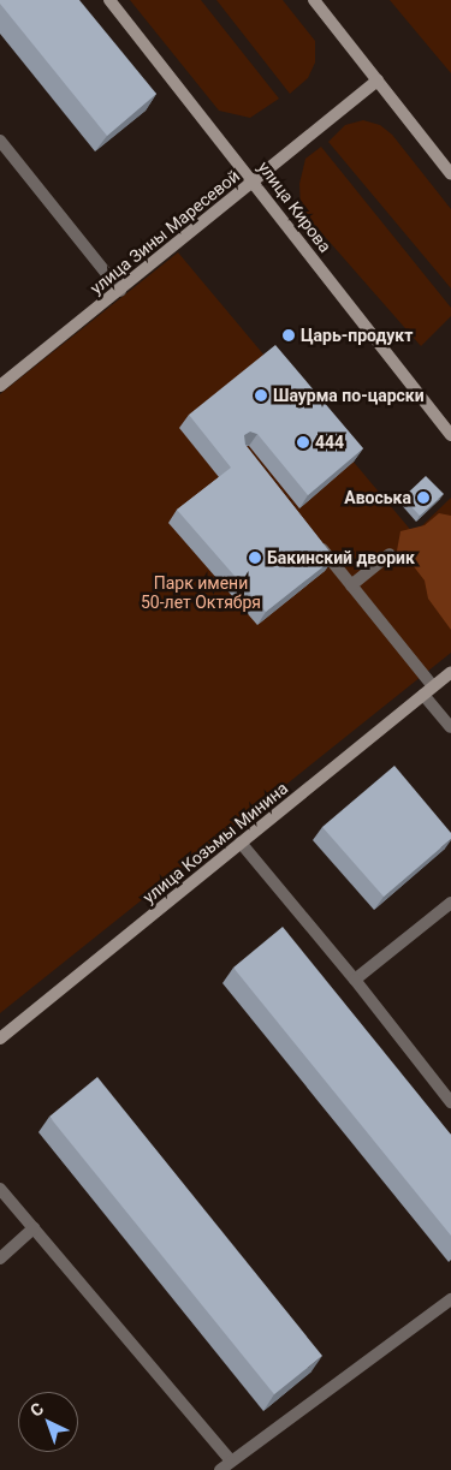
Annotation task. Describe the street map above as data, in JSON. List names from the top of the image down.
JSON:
{
  "streets": {
    "street": ["улица Кирова", "улица Зины Маресевой", "улица Козьмы Минина"]
  },
  "crossings": [
    ["улица Кирова", "улица Зины Маресевой"]
  ],
  "parks": ["Парк имени 50-лет Октября"],
  "places": [
    "Царь-продукт",
    "Шаурма по-царски",
    "444",
    "Авоська",
    "Бакинский дворик"
  ],
  "north": "top left"
}
